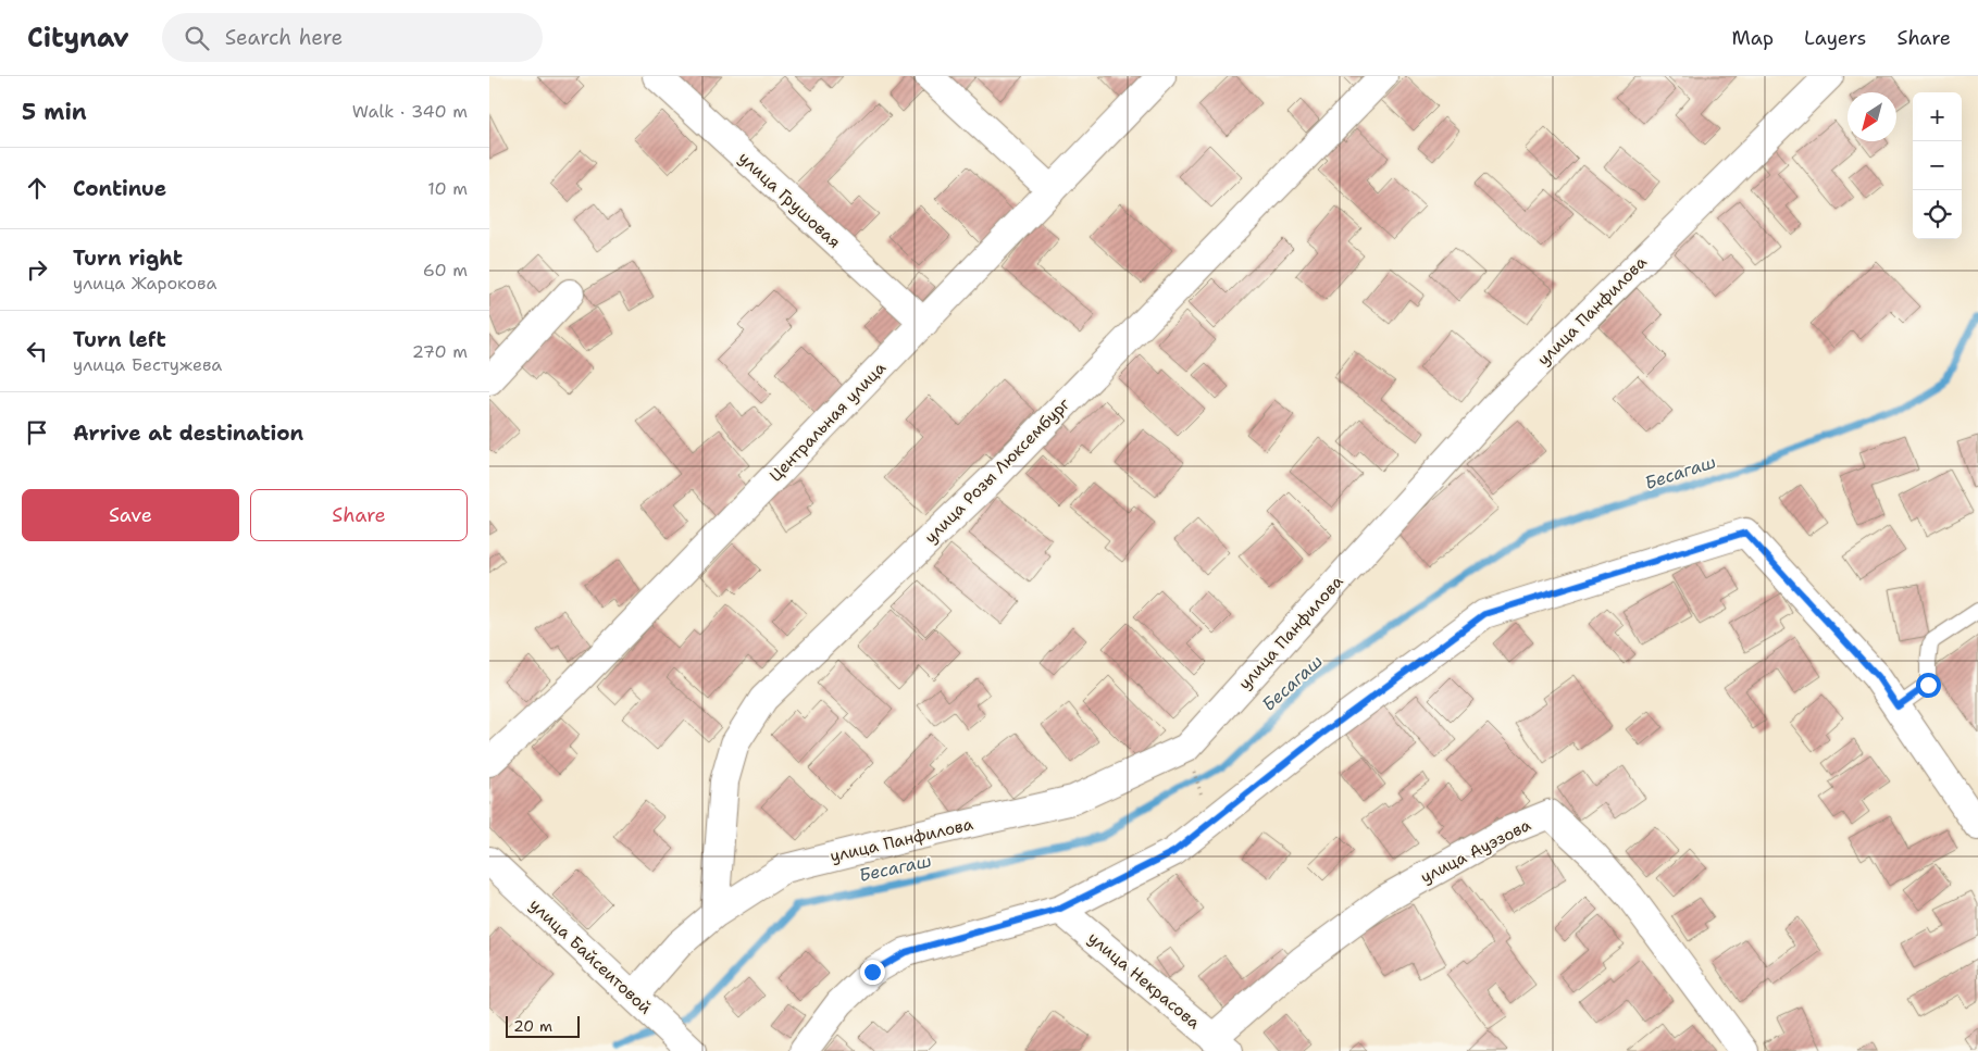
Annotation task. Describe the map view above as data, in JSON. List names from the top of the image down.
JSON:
{
  "streets": {
    "street": [
      "улица Грушовая",
      "улица Панфилова",
      "Центральная улица",
      "улица Розы Люксембург",
      "улица Ауэзова",
      "улица Байсеитовой",
      "улица Некрасова"
    ]
  },
  "crossings": [
    ["улица Грушовая", "Центральная улица"],
    ["улица Панфилова", "улица Розы Люксембург"],
    ["улица Панфилова", "улица Байсеитовой"],
    ["улица Ауэзова", "улица Некрасова"]
  ],
  "water": ["Бесагаш"],
  "scale_bar": "20 m",
  "north": "bottom left",
  "page": {
    "header": "Citynav",
    "search": "Search here",
    "nav": ["Map", "Layers", "Share"],
    "heading": ["5 min", "Walk · 340 m"],
    "map_buttons": ["+", "−"],
    "list": [
      ["Continue", "10 m"],
      ["Turn right", "улица Жарокова", "60 m"],
      ["Turn left", "улица Бестужева", "270 m"],
      "Arrive at destination"
    ],
    "buttons": ["Save", "Share"],
    "scale": "20 m"
  }
}
